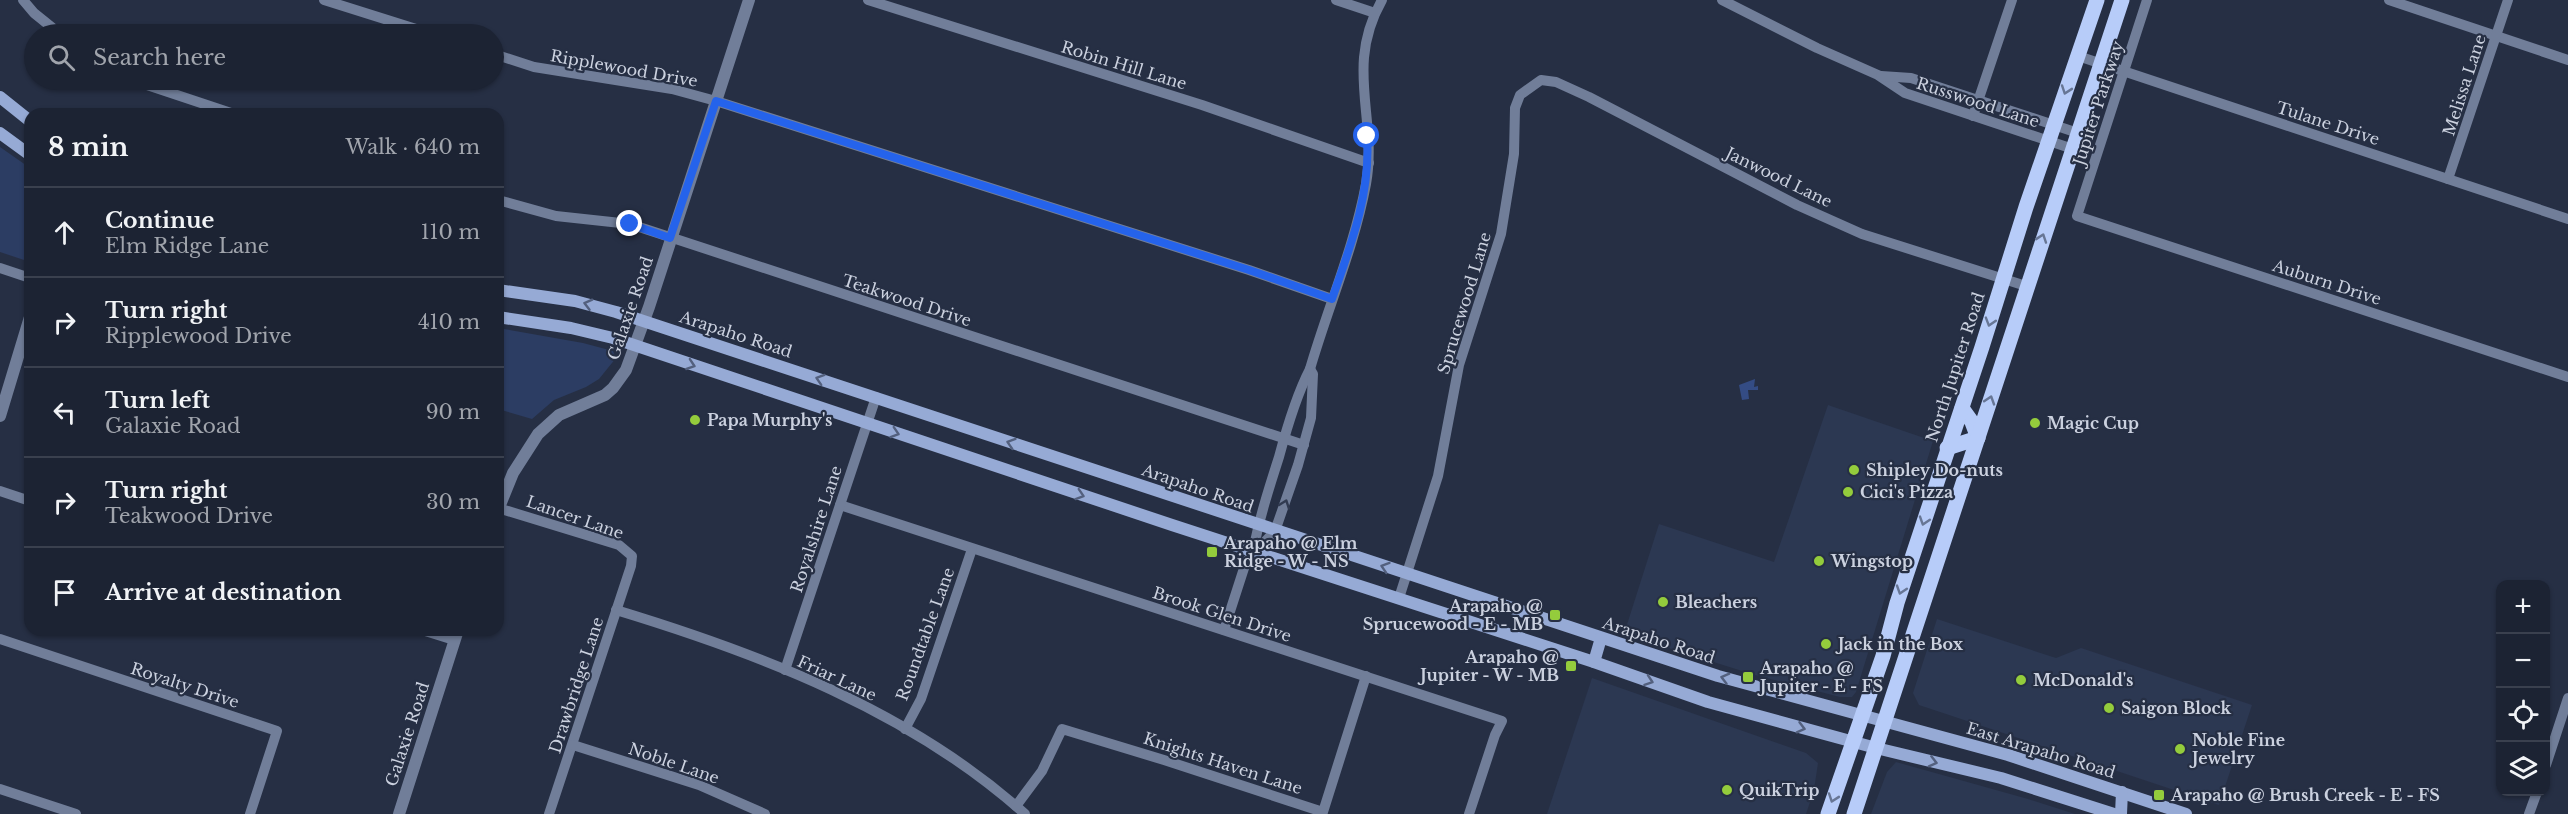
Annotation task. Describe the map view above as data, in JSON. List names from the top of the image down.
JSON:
{
  "streets": {
    "main road": ["Arapaho Road", "North Jupiter Road", "East Arapaho Road"],
    "street": [
      "Robin Hill Lane",
      "Ripplewood Drive",
      "Melissa Lane",
      "Russwood Lane",
      "Jupiter Parkway",
      "Tulane Drive",
      "Janwood Lane",
      "Auburn Drive",
      "Teakwood Drive",
      "Sprucewood Lane",
      "Galaxie Road",
      "Lancer Lane",
      "Royalshire Lane",
      "Brook Glen Drive",
      "Roundtable Lane",
      "Friar Lane",
      "Royalty Drive",
      "Drawbridge Lane",
      "Noble Lane",
      "Knights Haven Lane"
    ]
  },
  "crossings": [
    ["Ripplewood Drive", "Galaxie Road"],
    ["Melissa Lane", "Tulane Drive"],
    ["Russwood Lane", "North Jupiter Road"],
    ["Jupiter Parkway", "Tulane Drive"],
    ["Jupiter Parkway", "Auburn Drive"],
    ["Tulane Drive", "North Jupiter Road"],
    ["Janwood Lane", "Sprucewood Lane"],
    ["Janwood Lane", "North Jupiter Road"],
    ["Teakwood Drive", "Galaxie Road"],
    ["Sprucewood Lane", "Arapaho Road"],
    ["Galaxie Road", "Arapaho Road"],
    ["Arapaho Road", "North Jupiter Road"],
    ["Arapaho Road", "Royalshire Lane"],
    ["Arapaho Road", "East Arapaho Road"],
    ["Lancer Lane", "Drawbridge Lane"],
    ["Royalshire Lane", "Brook Glen Drive"],
    ["Royalshire Lane", "Friar Lane"],
    ["Brook Glen Drive", "Roundtable Lane"],
    ["Brook Glen Drive", "Knights Haven Lane"],
    ["Roundtable Lane", "Friar Lane"],
    ["Friar Lane", "Drawbridge Lane"],
    ["Friar Lane", "Knights Haven Lane"],
    ["Drawbridge Lane", "Noble Lane"]
  ],
  "places": {
    "other": [
      "Papa Murphy's",
      "Magic Cup",
      "Shipley Do-nuts",
      "Cici's Pizza",
      "Wingstop",
      "Bleachers",
      "Jack in the Box",
      "McDonald's",
      "Saigon Block",
      "Noble Fine Jewelry",
      "QuikTrip"
    ],
    "transit": [
      "Arapaho @ Elm Ridge - W - NS",
      "Arapaho @ Sprucewood - E - MB",
      "Arapaho @ Jupiter - W - MB",
      "Arapaho @ Jupiter - E - FS",
      "Arapaho @ Brush Creek - E - FS"
    ]
  },
  "page": {
    "search": "Search here",
    "heading": ["8 min", "Walk · 640 m"],
    "list": [
      ["Continue", "Elm Ridge Lane", "110 m"],
      ["Turn right", "Ripplewood Drive", "410 m"],
      ["Turn left", "Galaxie Road", "90 m"],
      ["Turn right", "Teakwood Drive", "30 m"],
      "Arrive at destination"
    ],
    "map_buttons": ["+", "−"]
  }
}
